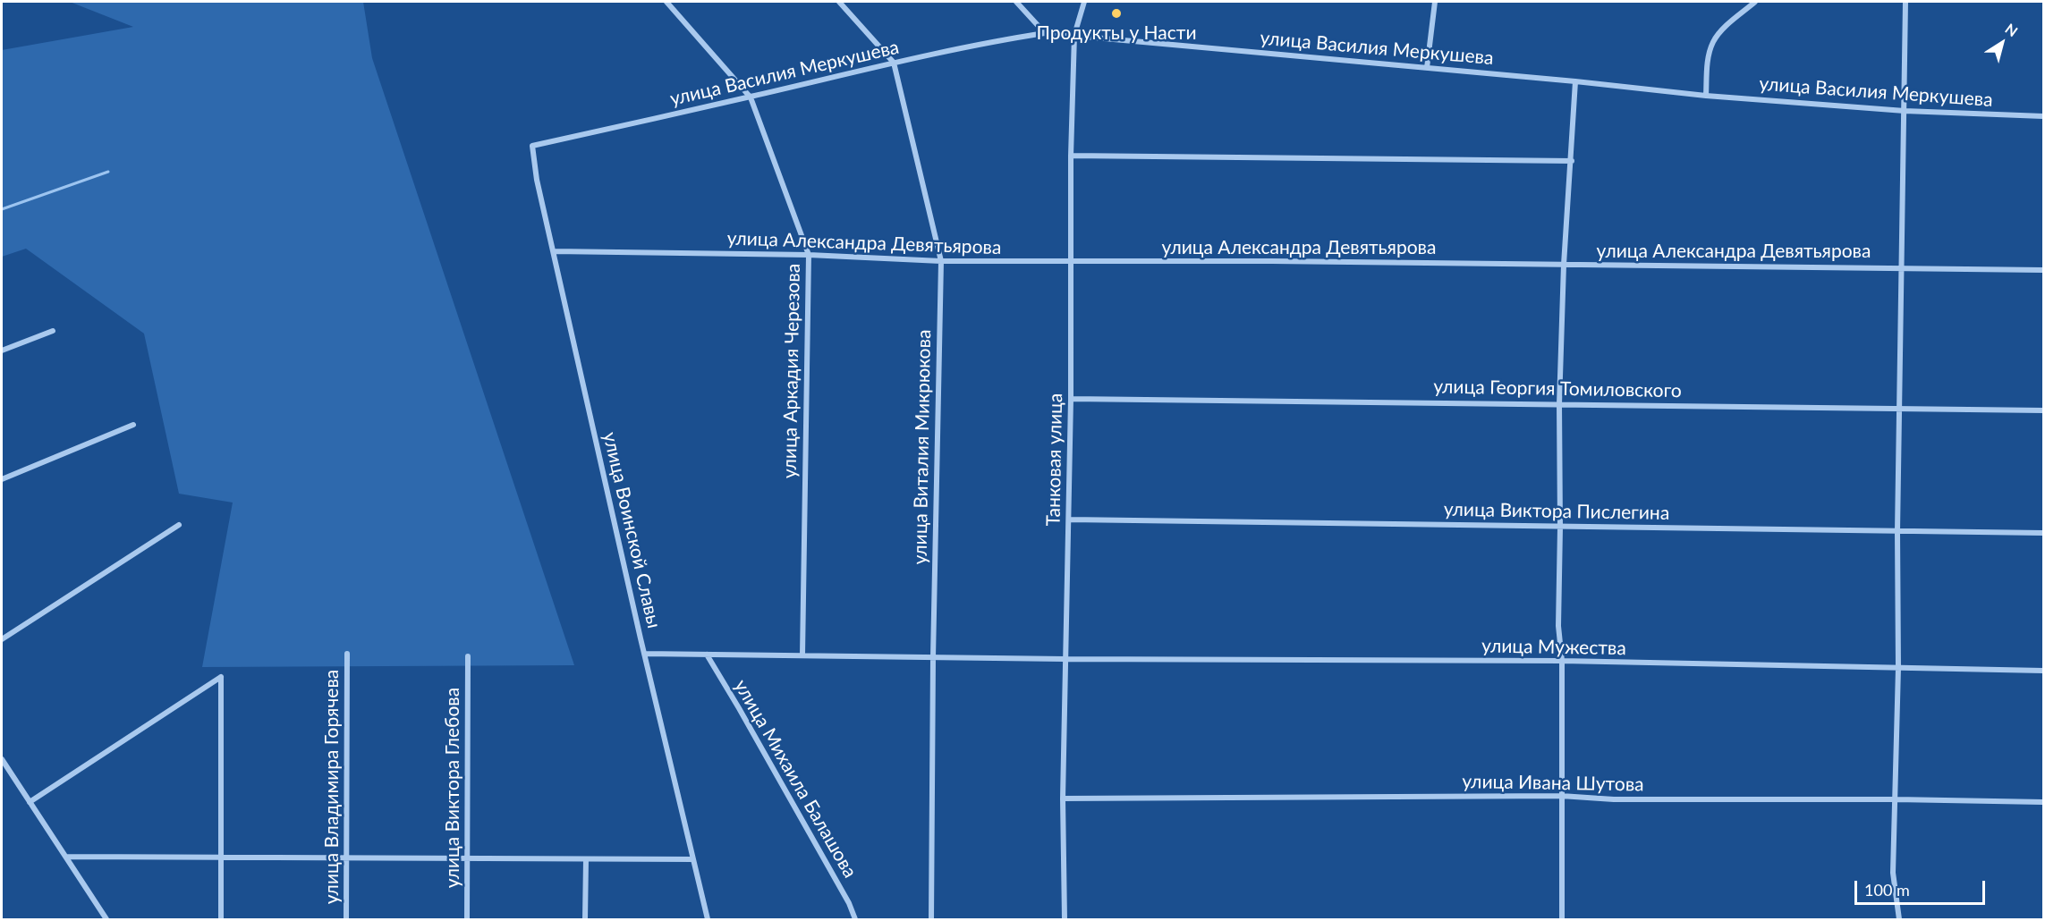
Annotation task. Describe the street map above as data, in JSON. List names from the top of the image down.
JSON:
{
  "streets": {
    "street": [
      "улица Василия Меркушева",
      "улица Александра Девятьярова",
      "улица Аркадия Черезова",
      "улица Георгия Томиловского",
      "улица Виталия Микрюкова",
      "Танковая улица",
      "улица Виктора Пислегина",
      "улица Воинской Славы",
      "улица Мужества",
      "улица Михаила Балашова",
      "улица Ивана Шутова",
      "улица Владимира Горячева",
      "улица Виктора Глебова"
    ]
  },
  "crossings": [
    ["улица Василия Меркушева", "улица Аркадия Черезова"],
    ["улица Василия Меркушева", "улица Виталия Микрюкова"],
    ["улица Василия Меркушева", "Танковая улица"],
    ["улица Василия Меркушева", "улица Воинской Славы"],
    ["улица Александра Девятьярова", "улица Аркадия Черезова"],
    ["улица Александра Девятьярова", "улица Виталия Микрюкова"],
    ["улица Александра Девятьярова", "Танковая улица"],
    ["улица Александра Девятьярова", "улица Воинской Славы"],
    ["улица Аркадия Черезова", "улица Мужества"],
    ["улица Георгия Томиловского", "Танковая улица"],
    ["улица Виталия Микрюкова", "улица Мужества"],
    ["Танковая улица", "улица Виктора Пислегина"],
    ["Танковая улица", "улица Мужества"],
    ["Танковая улица", "улица Ивана Шутова"],
    ["улица Воинской Славы", "улица Мужества"],
    ["улица Мужества", "улица Михаила Балашова"]
  ],
  "places": ["Продукты у Насти"],
  "scale_bar": "100 m",
  "north": "top right"
}
